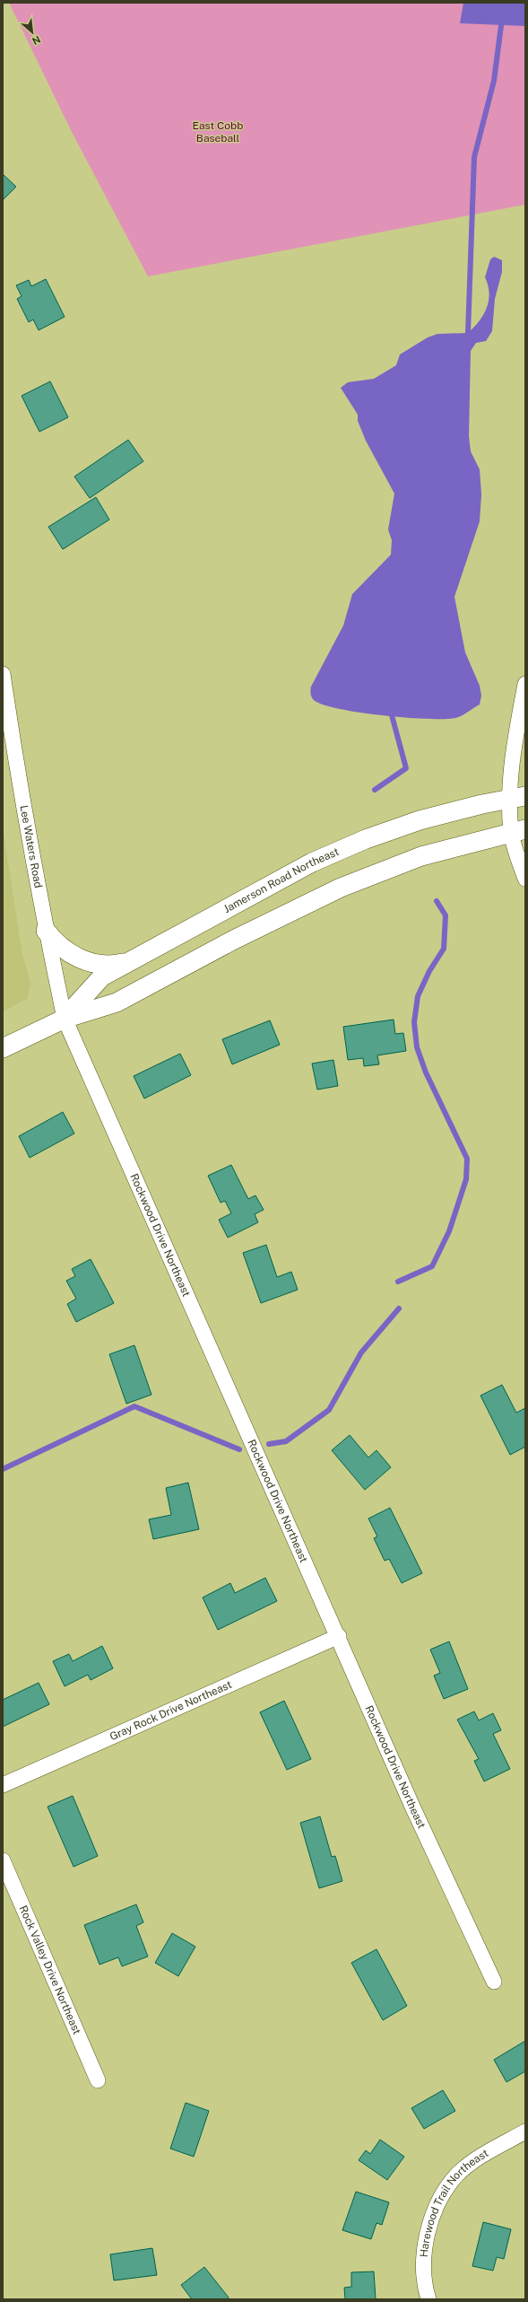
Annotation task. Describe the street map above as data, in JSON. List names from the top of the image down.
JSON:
{
  "streets": {
    "street": [
      "Lee Waters Road",
      "Jamerson Road Northeast",
      "Rockwood Drive Northeast",
      "Gray Rock Drive Northeast",
      "Rock Valley Drive Northeast",
      "Harewood Trail Northeast"
    ]
  },
  "crossings": [
    ["Lee Waters Road", "Jamerson Road Northeast"],
    ["Lee Waters Road", "Rockwood Drive Northeast"],
    ["Jamerson Road Northeast", "Rockwood Drive Northeast"],
    ["Rockwood Drive Northeast", "Gray Rock Drive Northeast"]
  ],
  "parks": ["East Cobb Baseball"],
  "north": "bottom right"
}
